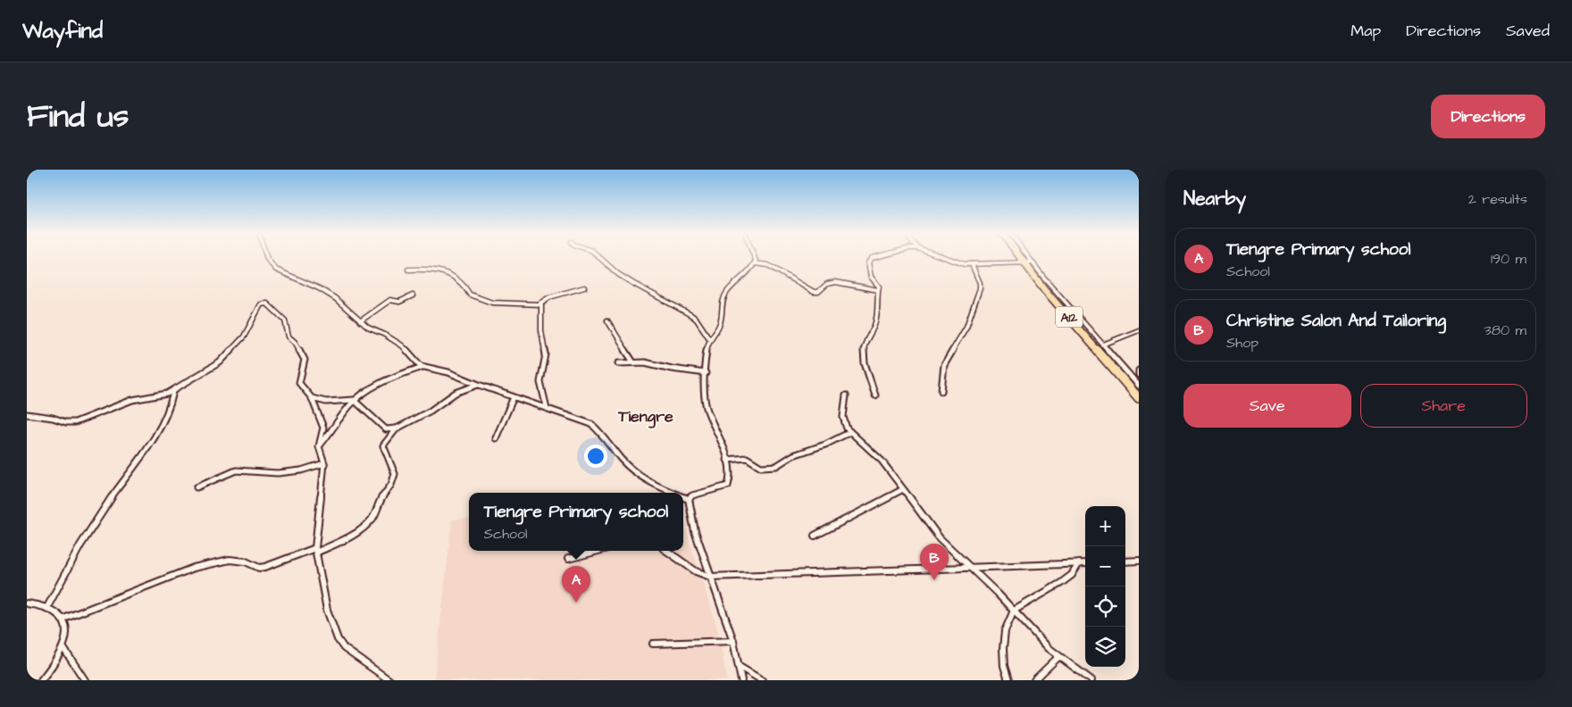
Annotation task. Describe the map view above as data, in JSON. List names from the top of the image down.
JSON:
{
  "streets": {
    "highway": ["A12"]
  },
  "districts": ["Tiengre"],
  "page": {
    "header": "Wayfind",
    "nav": ["Map", "Directions", "Saved"],
    "title": "Find us",
    "buttons": [
      "Directions",
      ["Save", "Share"]
    ],
    "heading": ["Nearby", "2 results"],
    "list": [
      {
        "mark": "A",
        "name": "Tiengre Primary school",
        "note": "School",
        "value": "190 m"
      },
      {
        "mark": "B",
        "name": "Christine Salon And Tailoring",
        "note": "Shop",
        "value": "380 m"
      }
    ],
    "popup": ["Tiengre Primary school", "School"],
    "map_buttons": ["+", "−"],
    "pins": ["B", "A"]
  }
}
